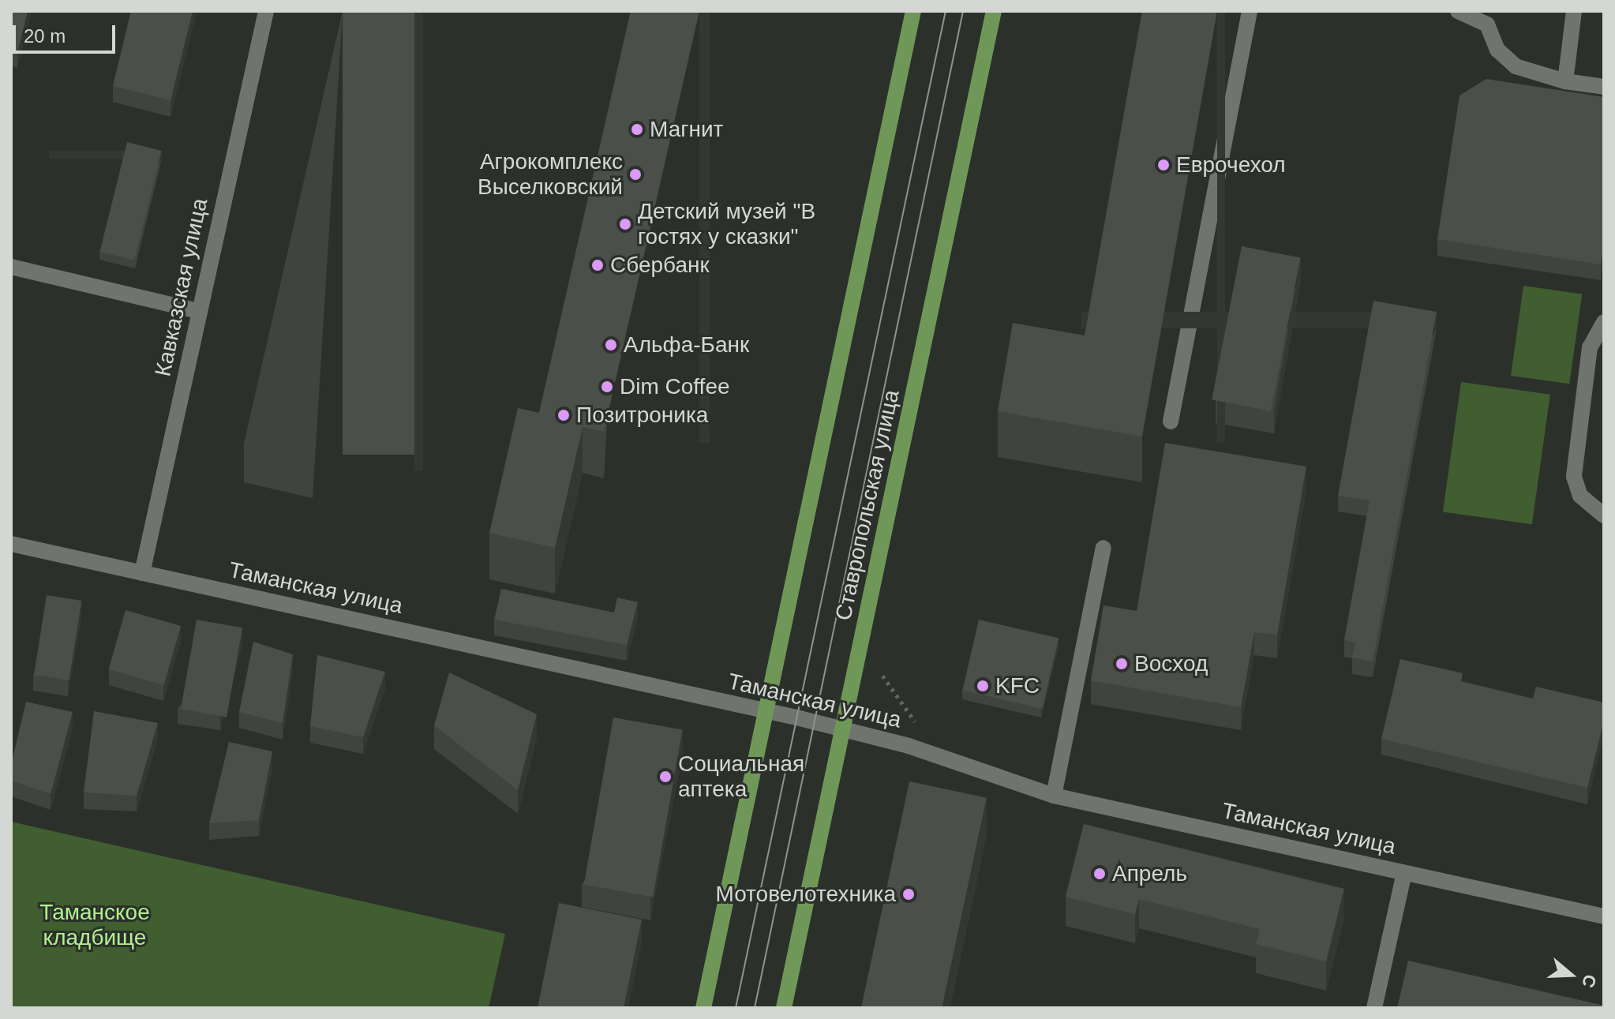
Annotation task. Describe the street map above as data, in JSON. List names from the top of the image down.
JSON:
{
  "streets": {
    "main road": ["Ставропольская улица"],
    "street": ["Кавказская улица", "Таманская улица"]
  },
  "crossings": [
    ["Кавказская улица", "Таманская улица"],
    ["Ставропольская улица", "Таманская улица"]
  ],
  "parks": ["Таманское кладбище"],
  "places": [
    "Магнит",
    "Еврочехол",
    "Агрокомплекс Выселковский",
    "Детский музей \"В гостях у сказки\"",
    "Сбербанк",
    "Альфа-Банк",
    "Dim Coffee",
    "Позитроника",
    "Восход",
    "KFC",
    "Социальная аптека",
    "Апрель",
    "Мотовелотехника"
  ],
  "scale_bar": "20 m",
  "north": "right"
}
